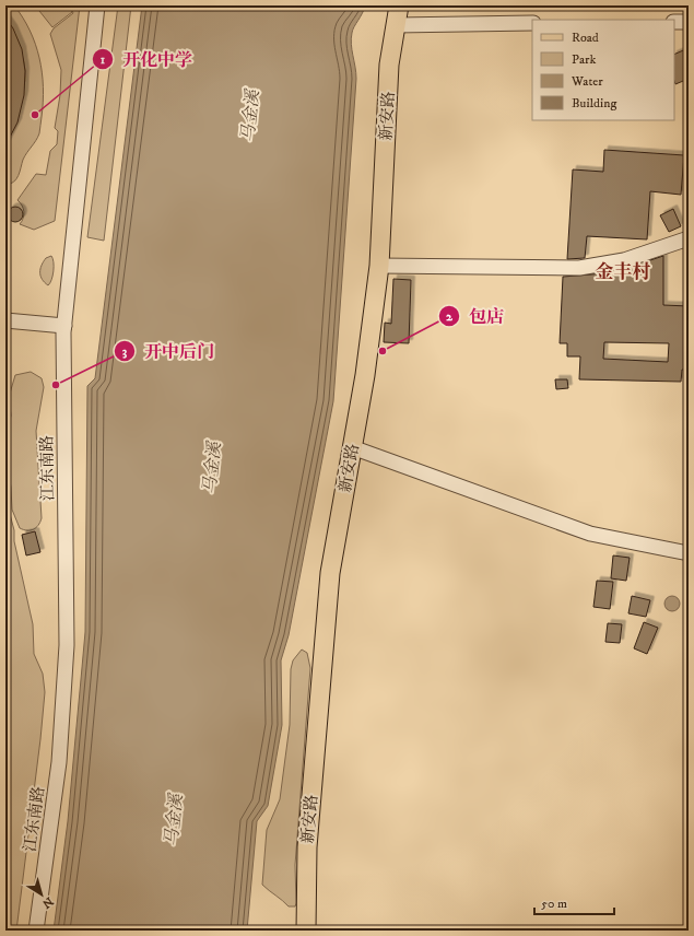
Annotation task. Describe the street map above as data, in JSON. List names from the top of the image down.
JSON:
{
  "streets": {
    "main road": ["新安路"],
    "street": ["江东南路"]
  },
  "districts": ["金丰村"],
  "water": ["马金溪"],
  "places": ["开化中学", "包店", "开中后门"],
  "legend": [
    "Road",
    "Park",
    "Water",
    "Building"
  ],
  "scale_bar": "50 m",
  "north": "bottom right"
}
